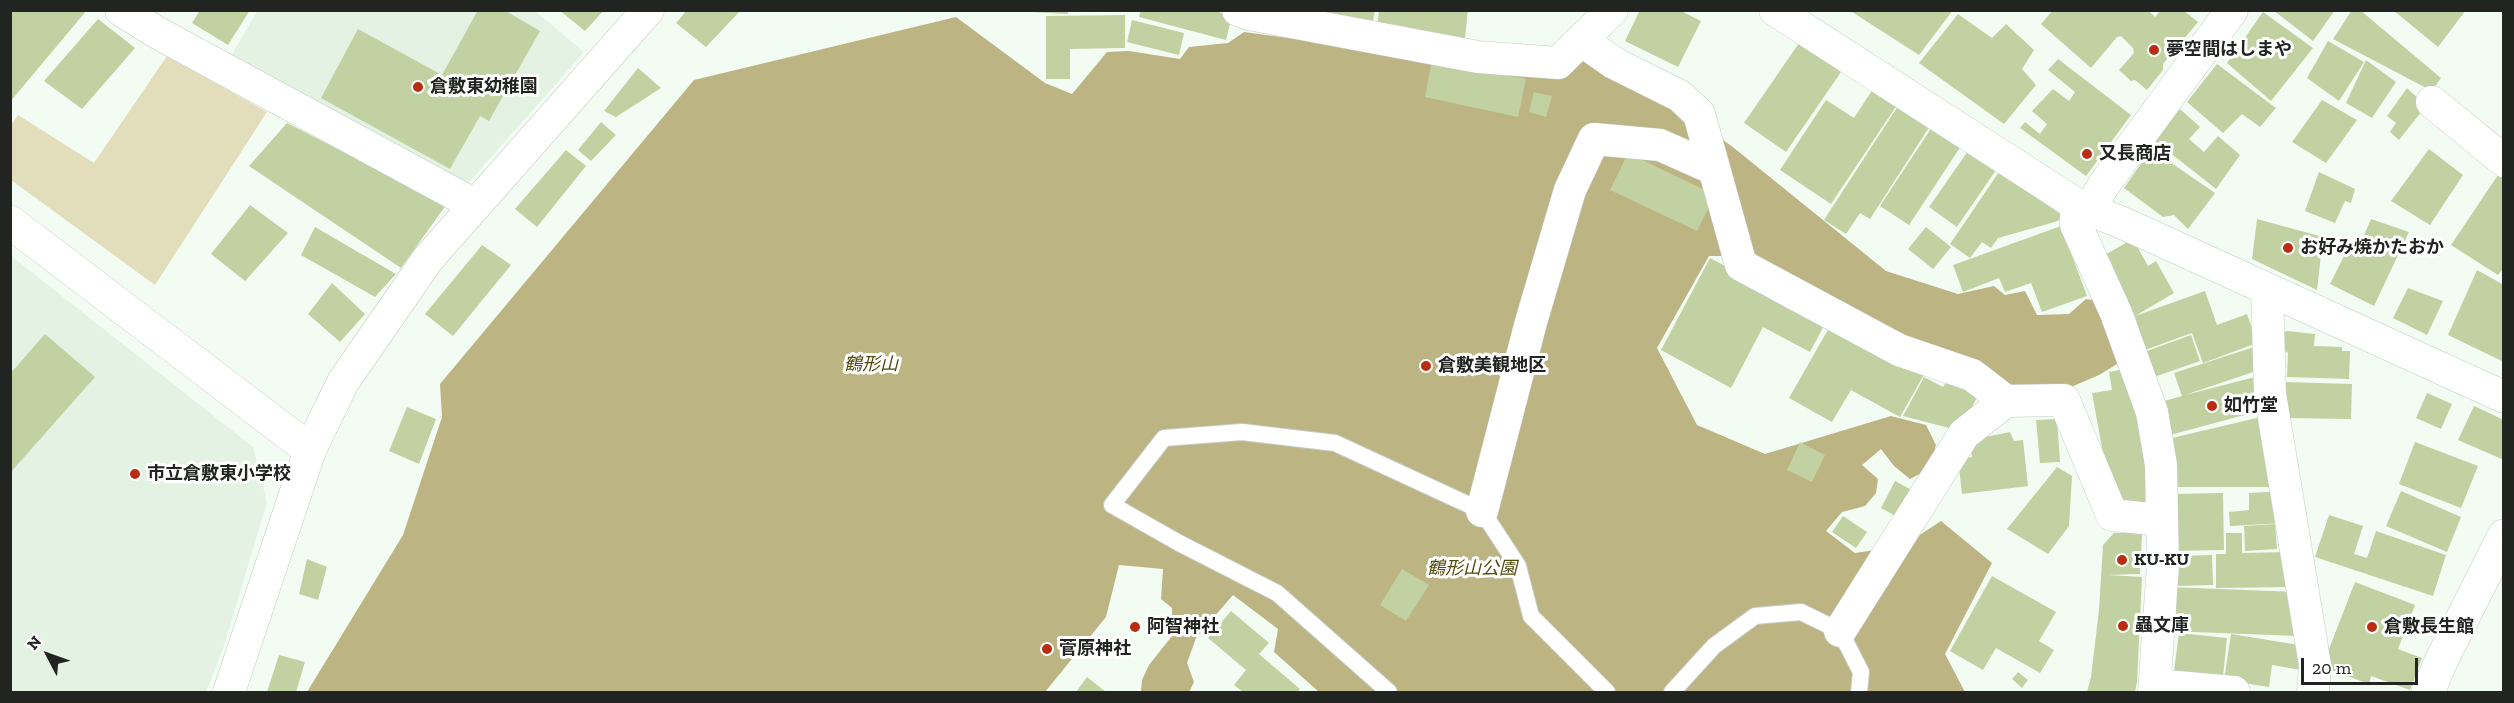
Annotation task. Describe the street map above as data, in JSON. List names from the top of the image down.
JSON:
{
  "parks": ["鶴形山", "鶴形山公園"],
  "places": [
    "夢空間はしまや",
    "倉敷東幼稚園",
    "又長商店",
    "お好み焼かたおか",
    "倉敷美観地区",
    "如竹堂",
    "市立倉敷東小学校",
    "KU-KU",
    "蟲文庫",
    "阿智神社",
    "倉敷長生館",
    "菅原神社"
  ],
  "scale_bar": "20 m",
  "north": "top left"
}
